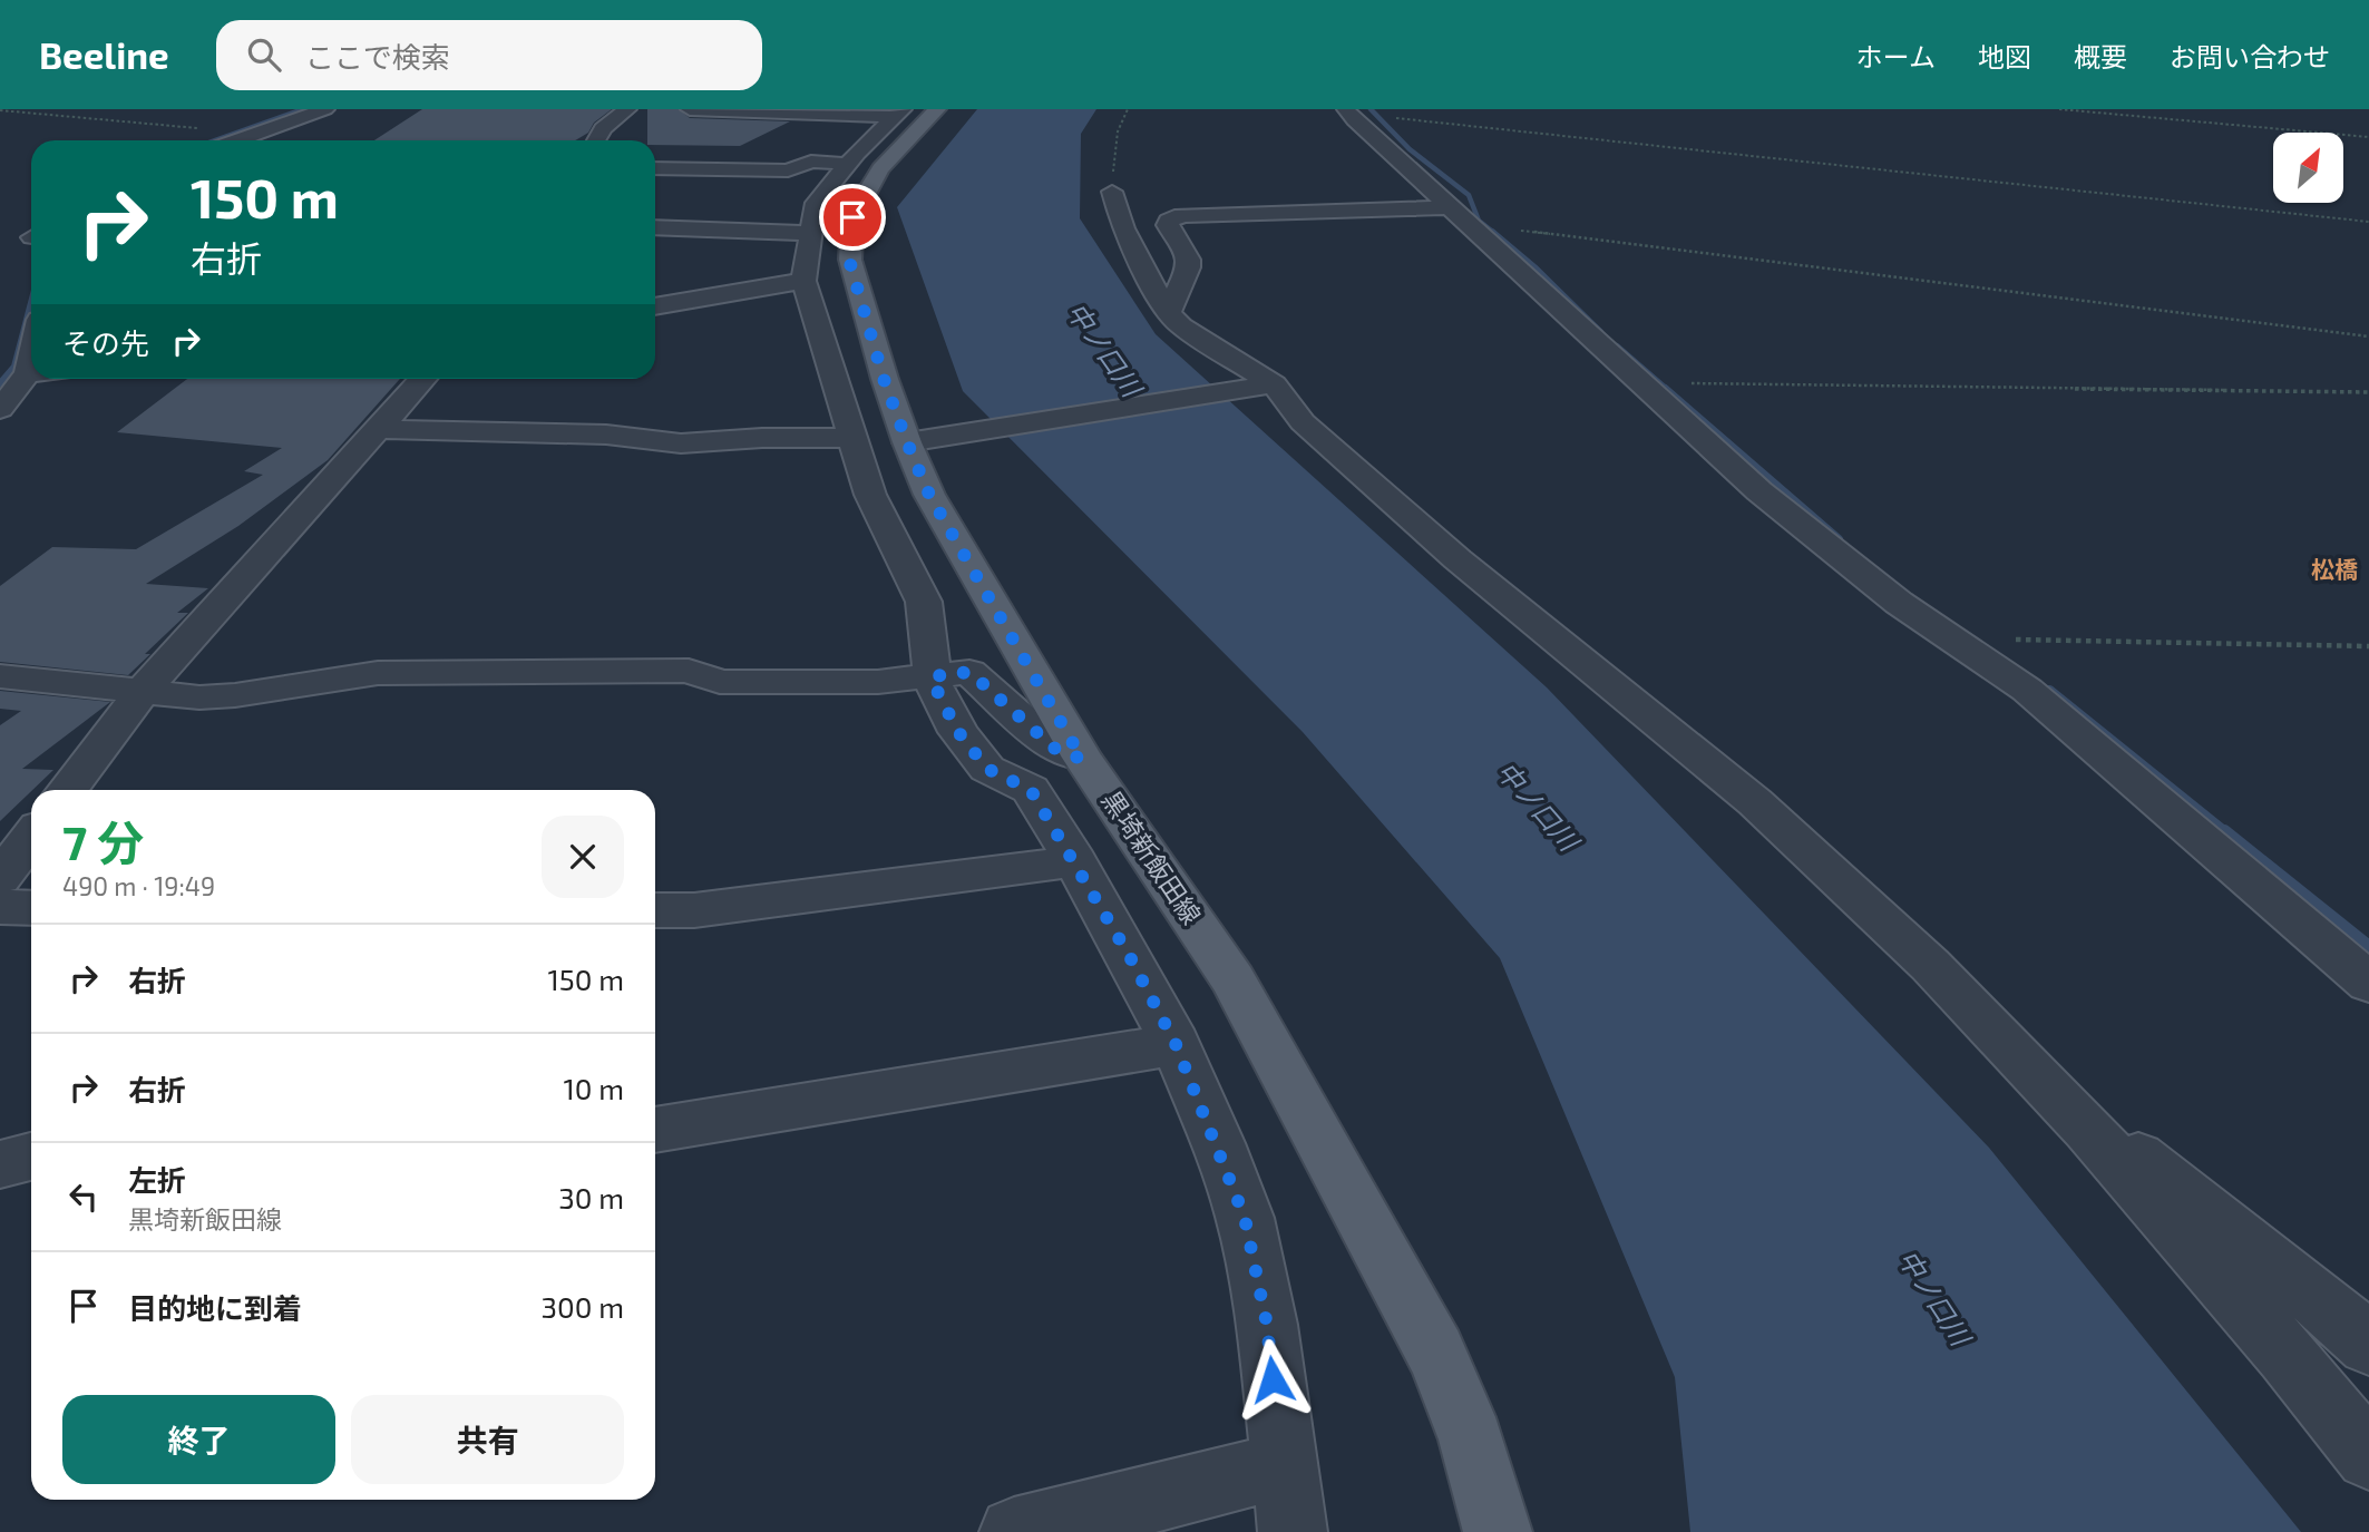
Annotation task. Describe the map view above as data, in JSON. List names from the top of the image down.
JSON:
{
  "streets": {
    "main road": ["黒埼新飯田線"]
  },
  "districts": ["松橋"],
  "water": ["中ノ口川"],
  "north": "top right",
  "page": {
    "header": "Beeline",
    "search": "ここで検索",
    "nav": [
      "ホーム",
      "地図",
      "概要",
      "お問い合わせ"
    ],
    "turn": ["150 m", "右折"],
    "then": "その先",
    "heading": ["7 分", "490 m · 19:49"],
    "list": [
      {
        "name": "右折",
        "value": "150 m"
      },
      {
        "name": "右折",
        "value": "10 m"
      },
      {
        "name": "左折",
        "note": "黒埼新飯田線",
        "value": "30 m"
      },
      {
        "name": "目的地に到着",
        "value": "300 m"
      }
    ],
    "buttons": ["終了", "共有"]
  }
}
